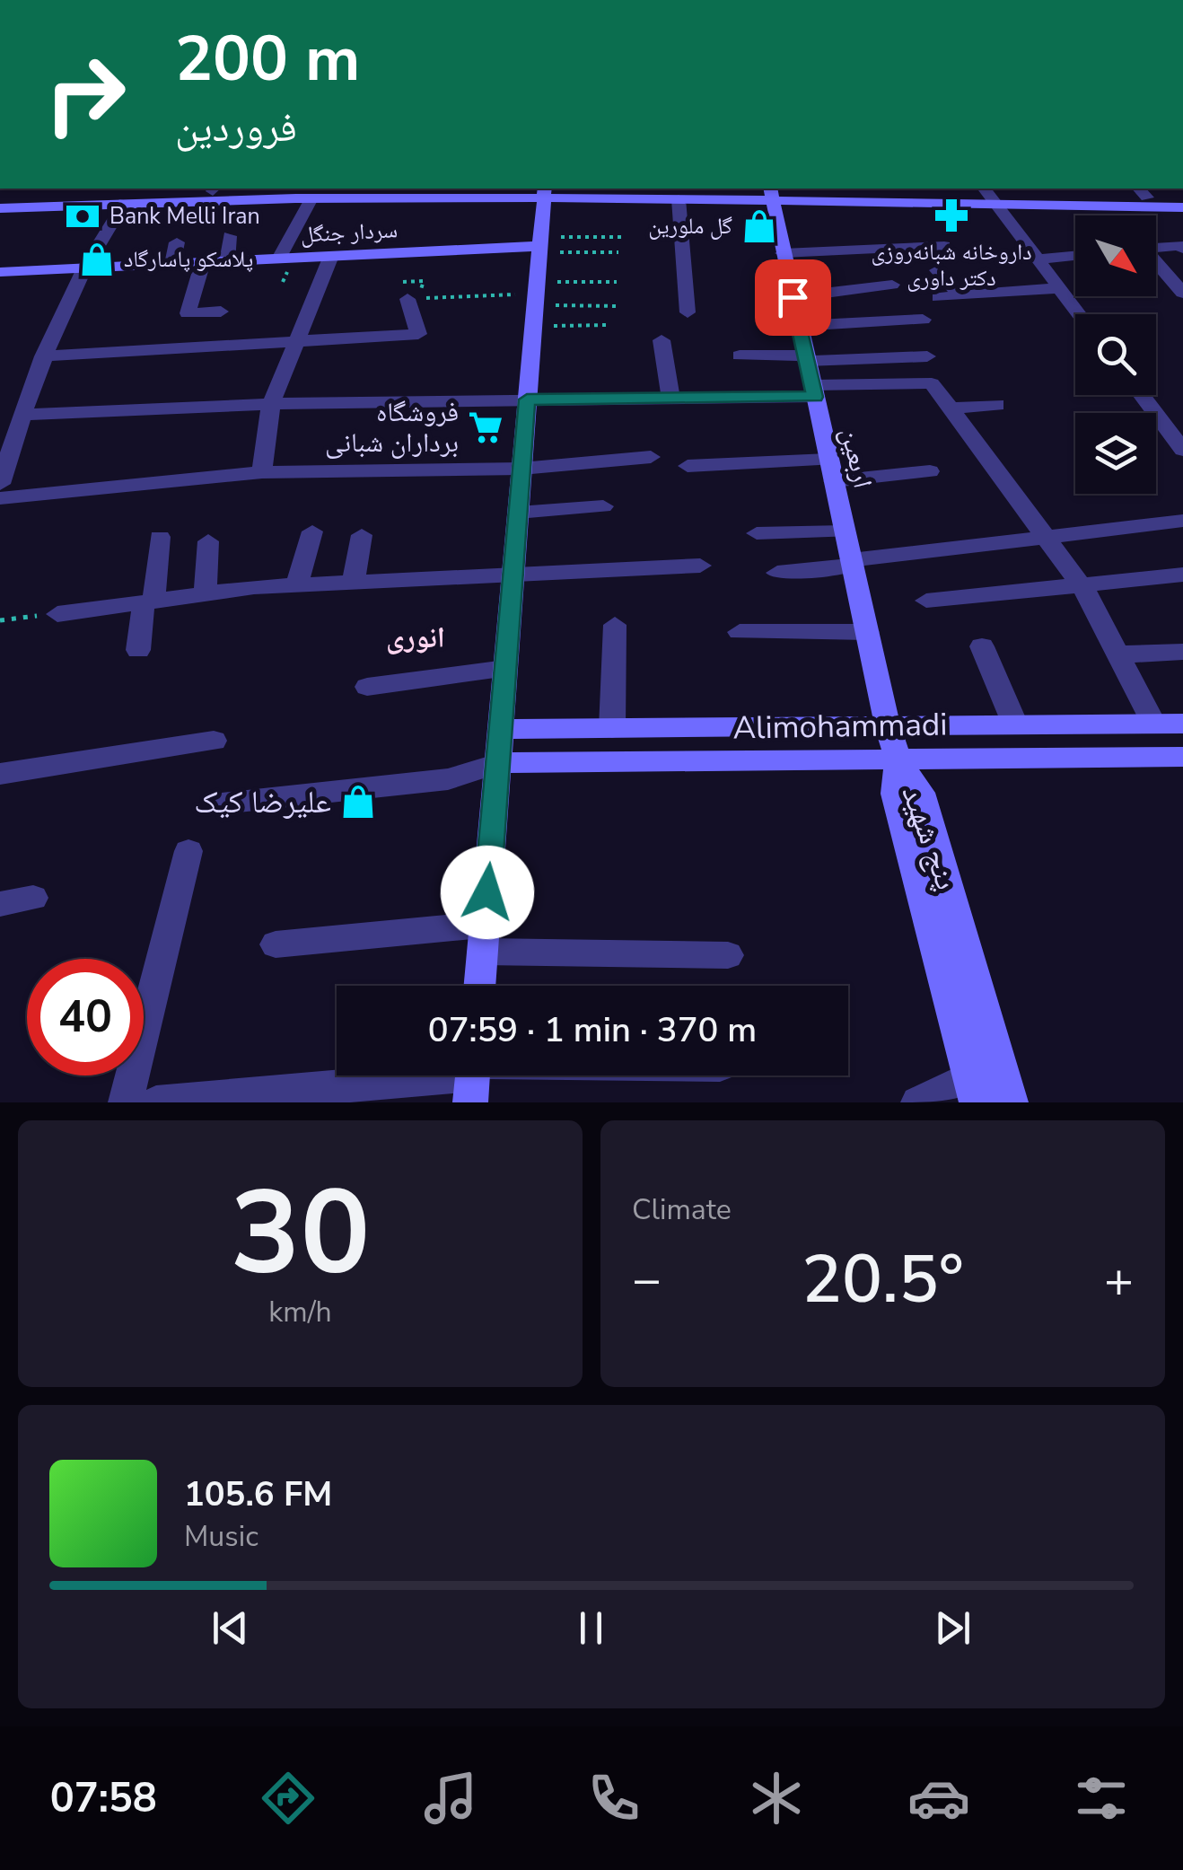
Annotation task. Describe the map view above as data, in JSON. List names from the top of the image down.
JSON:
{
  "streets": {
    "street": [
      "سردار جنگل",
      "اربعین",
      "Alimohammadi",
      "پنج شهید"
    ]
  },
  "crossings": [
    ["اربعین", "Alimohammadi"],
    ["اربعین", "پنج شهید"],
    ["Alimohammadi", "پنج شهید"]
  ],
  "districts": ["انوری"],
  "places": {
    "pharmacy": ["داروخانه شبانه‌روزی دکتر داوری"],
    "bank": ["Bank Melli Iran"],
    "shop": ["گل ملورین", "پلاسکو پاسارگاد", "علیرضا کیک"],
    "supermarket": ["فروشگاه برداران شبانی"]
  },
  "north": "bottom right",
  "page": {
    "turn": ["200 m", "فروردین"],
    "limit": "40",
    "trip": "07:59 · 1 min · 370 m",
    "tile": [
      ["30", "km/h"],
      "Climate"
    ],
    "heat": ["−", "20.5°", "+"],
    "song": ["105.6 FM", "Music"],
    "tabs": "07:58"
  }
}
